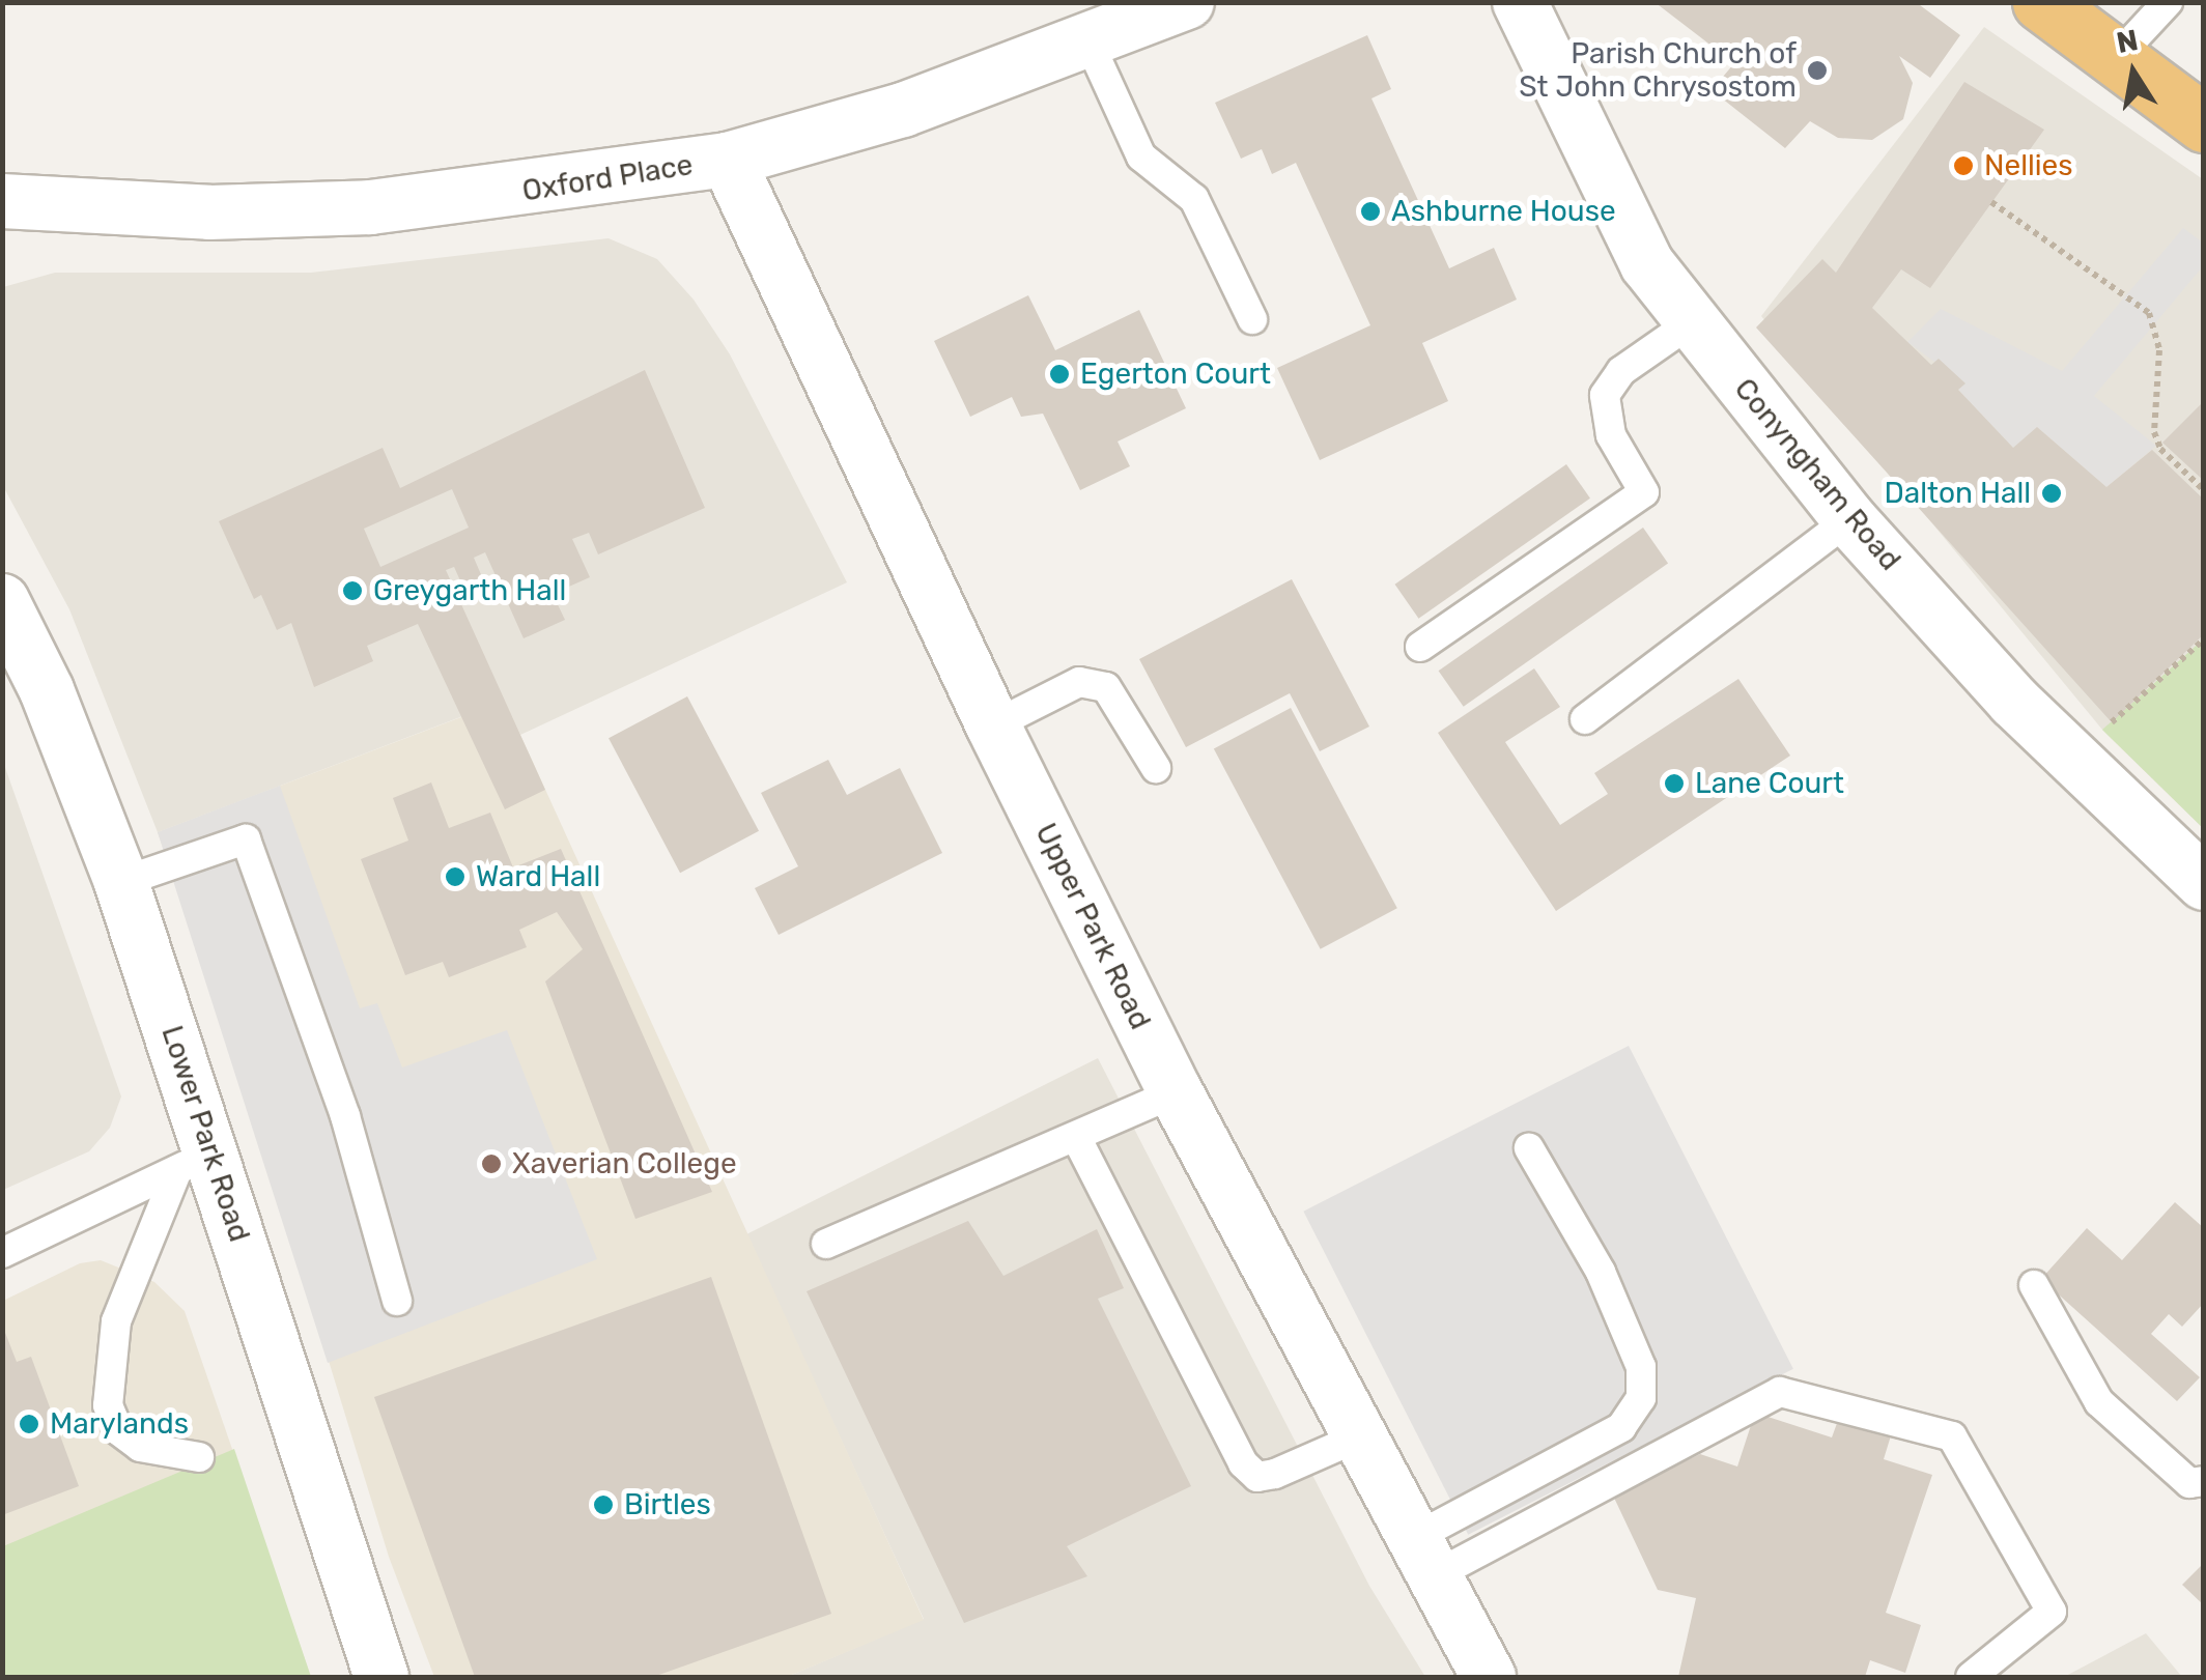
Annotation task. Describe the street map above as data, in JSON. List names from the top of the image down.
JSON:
{
  "streets": {
    "street": [
      "Oxford Place",
      "Conyngham Road",
      "Upper Park Road",
      "Lower Park Road"
    ]
  },
  "crossings": [
    ["Oxford Place", "Upper Park Road"]
  ],
  "places": [
    "Parish Church of St John Chrysostom",
    "Nellies",
    "Ashburne House",
    "Egerton Court",
    "Dalton Hall",
    "Greygarth Hall",
    "Lane Court",
    "Ward Hall",
    "Xaverian College",
    "Marylands",
    "Birtles"
  ],
  "north": "top"
}
